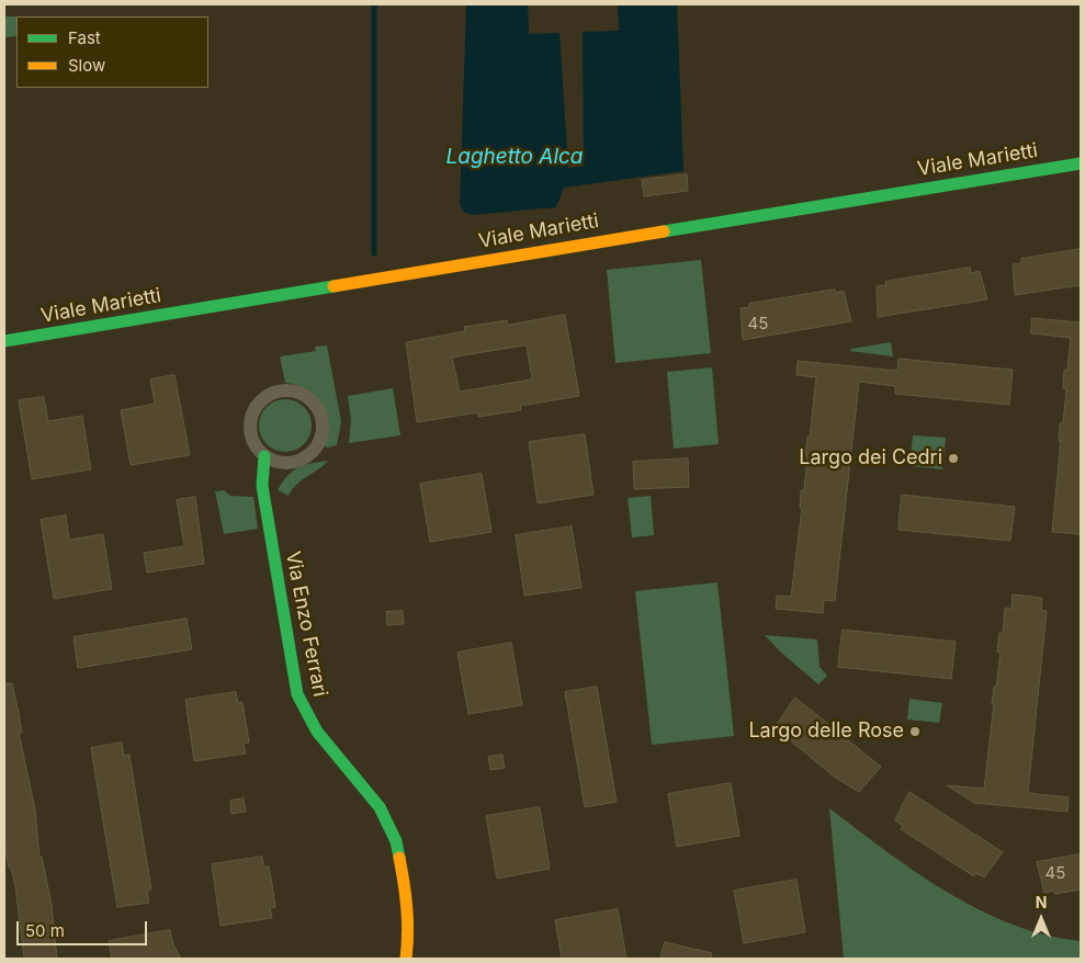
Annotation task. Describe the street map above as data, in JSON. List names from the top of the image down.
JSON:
{
  "streets": {
    "street": ["Viale Marietti", "Via Enzo Ferrari"]
  },
  "water": ["Laghetto Alca"],
  "places": ["Largo dei Cedri", "Largo delle Rose"],
  "house_numbers": ["45", "45"],
  "legend": ["Fast", "Slow"],
  "scale_bar": "50 m",
  "north": "top"
}
